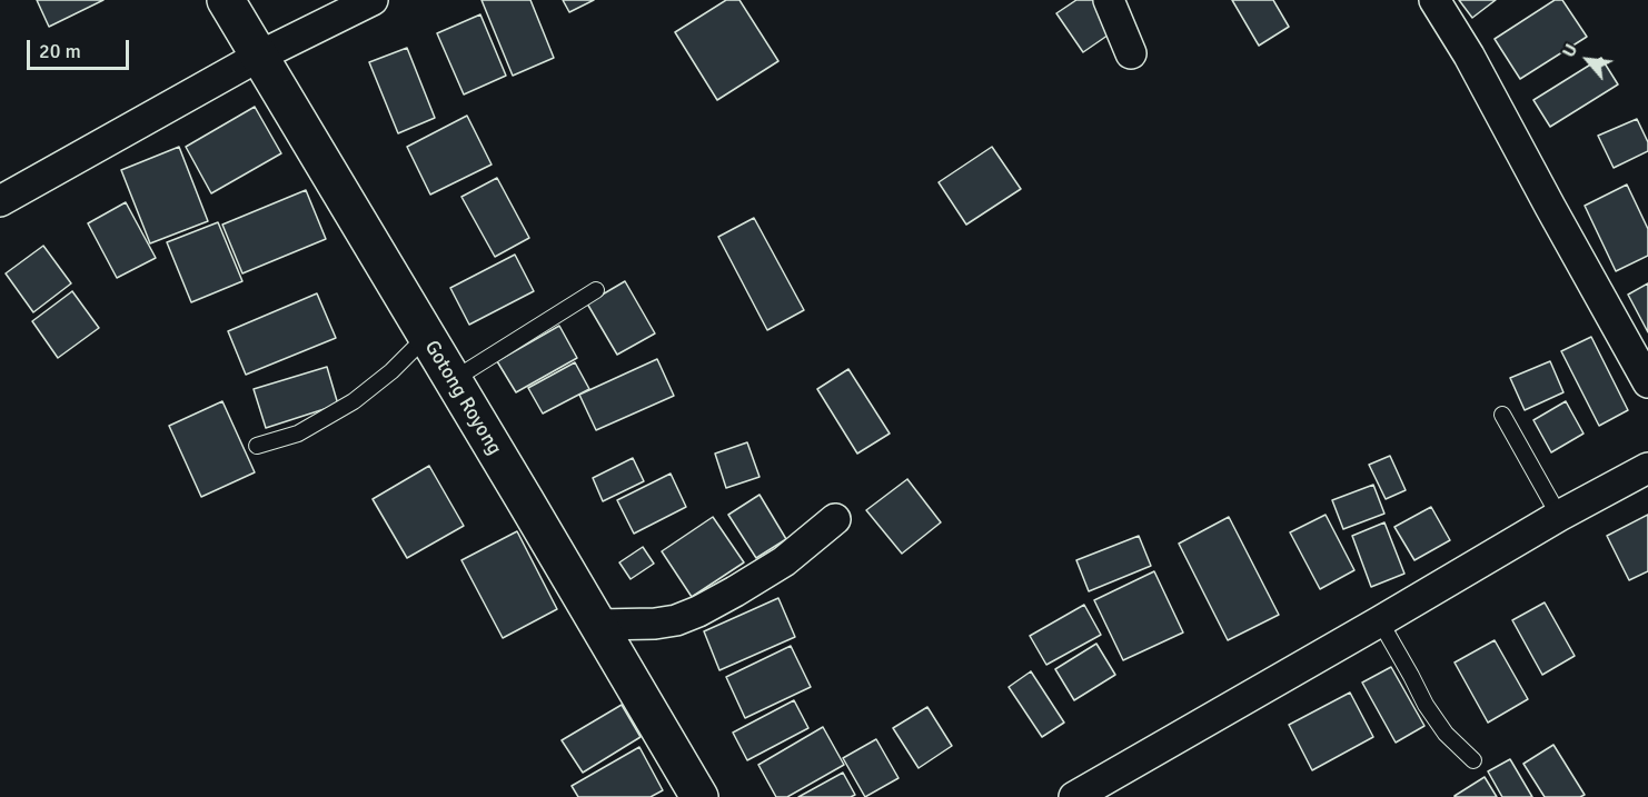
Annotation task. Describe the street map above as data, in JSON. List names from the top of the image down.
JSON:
{
  "streets": {
    "street": ["Gotong Royong"]
  },
  "scale_bar": "20 m",
  "north": "top left"
}
